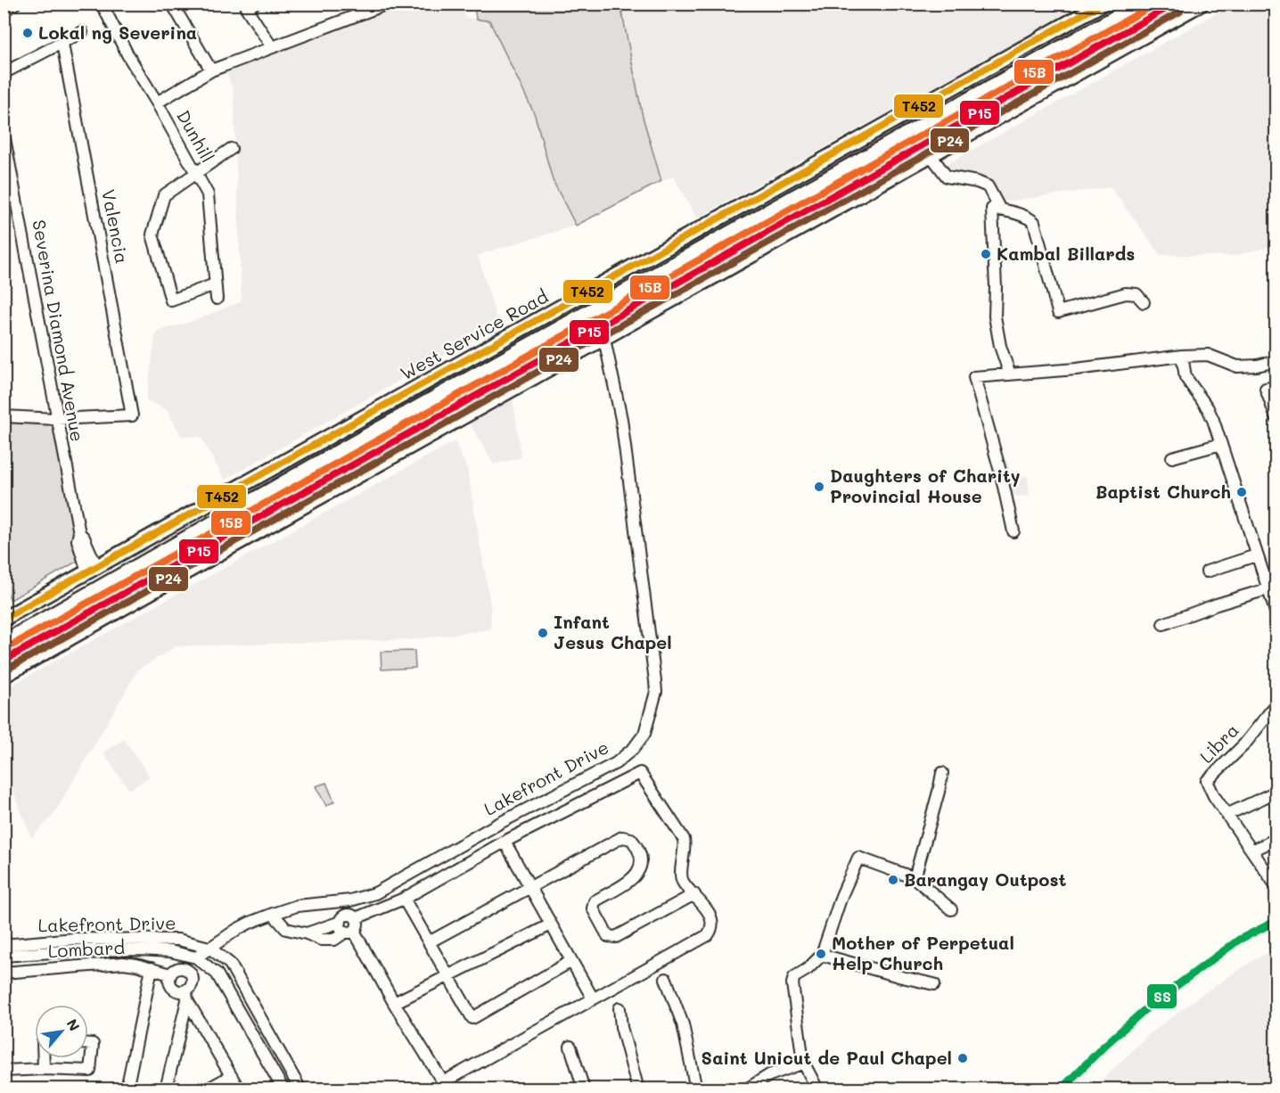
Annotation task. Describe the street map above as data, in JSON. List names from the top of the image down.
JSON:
{
  "streets": {
    "main road": ["West Service Road"],
    "street": [
      "Dunhill",
      "Valencia",
      "Severina Diamond Avenue",
      "Libra",
      "Lakefront Drive",
      "Lombard"
    ]
  },
  "crossings": [
    ["Valencia", "Severina Diamond Avenue"],
    ["Severina Diamond Avenue", "West Service Road"]
  ],
  "places": [
    "Lokal ng Severina",
    "Kambal Billards",
    "Daughters of Charity Provincial House",
    "Baptist Church",
    "Infant Jesus Chapel",
    "Barangay Outpost",
    "Mother of Perpetual Help Church",
    "Saint Unicut de Paul Chapel"
  ],
  "lines": [
    "transit line P15",
    "transit line 15B",
    "transit line T452",
    "transit line P24",
    "transit line SS"
  ],
  "north": "top right"
}
